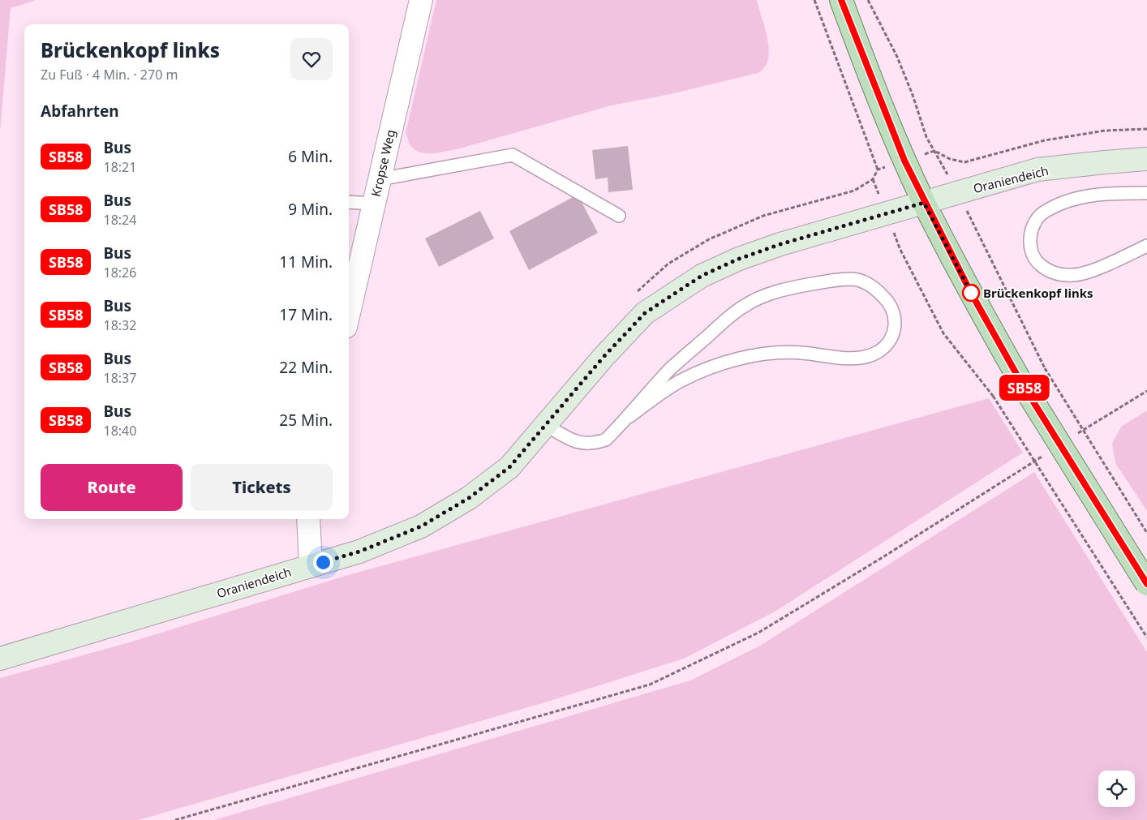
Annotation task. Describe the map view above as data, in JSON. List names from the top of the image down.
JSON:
{
  "streets": {
    "main road": ["Oraniendeich"],
    "street": ["Kropse Weg"]
  },
  "places": ["Brückenkopf links"],
  "lines": ["bus line SB58"],
  "page": {
    "on_map": "SB58",
    "heading": [
      ["Brückenkopf links", "Zu Fuß · 4 Min. · 270 m"],
      "Abfahrten"
    ],
    "list": [
      {
        "mark": "SB58",
        "name": "Bus",
        "note": "18:21",
        "value": "6 Min."
      },
      {
        "mark": "SB58",
        "name": "Bus",
        "note": "18:24",
        "value": "9 Min."
      },
      {
        "mark": "SB58",
        "name": "Bus",
        "note": "18:26",
        "value": "11 Min."
      },
      {
        "mark": "SB58",
        "name": "Bus",
        "note": "18:32",
        "value": "17 Min."
      },
      {
        "mark": "SB58",
        "name": "Bus",
        "note": "18:37",
        "value": "22 Min."
      },
      {
        "mark": "SB58",
        "name": "Bus",
        "note": "18:40",
        "value": "25 Min."
      }
    ],
    "buttons": ["Route", "Tickets"]
  }
}
